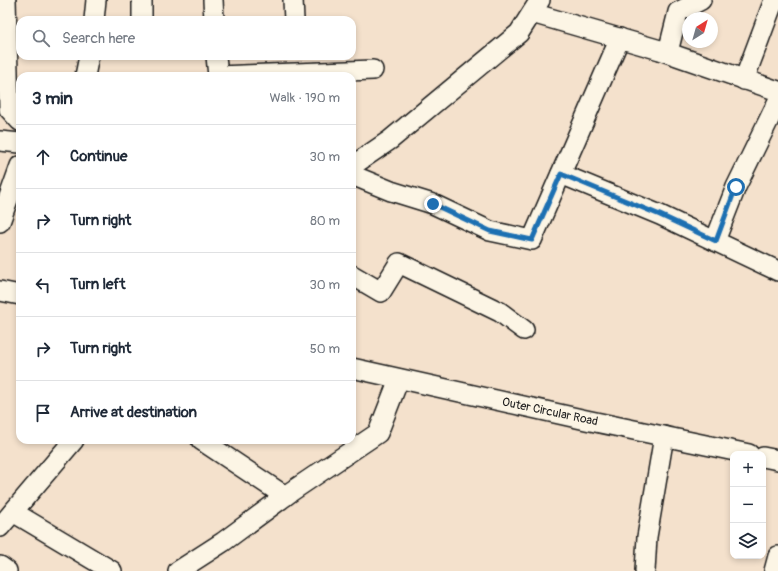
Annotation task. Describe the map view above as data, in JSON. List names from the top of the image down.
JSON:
{
  "streets": {
    "street": ["Outer Circular Road"]
  },
  "north": "top right",
  "page": {
    "search": "Search here",
    "heading": ["3 min", "Walk · 190 m"],
    "list": [
      ["Continue", "30 m"],
      ["Turn right", "80 m"],
      ["Turn left", "30 m"],
      ["Turn right", "50 m"],
      "Arrive at destination"
    ],
    "map_buttons": ["+", "−"]
  }
}
